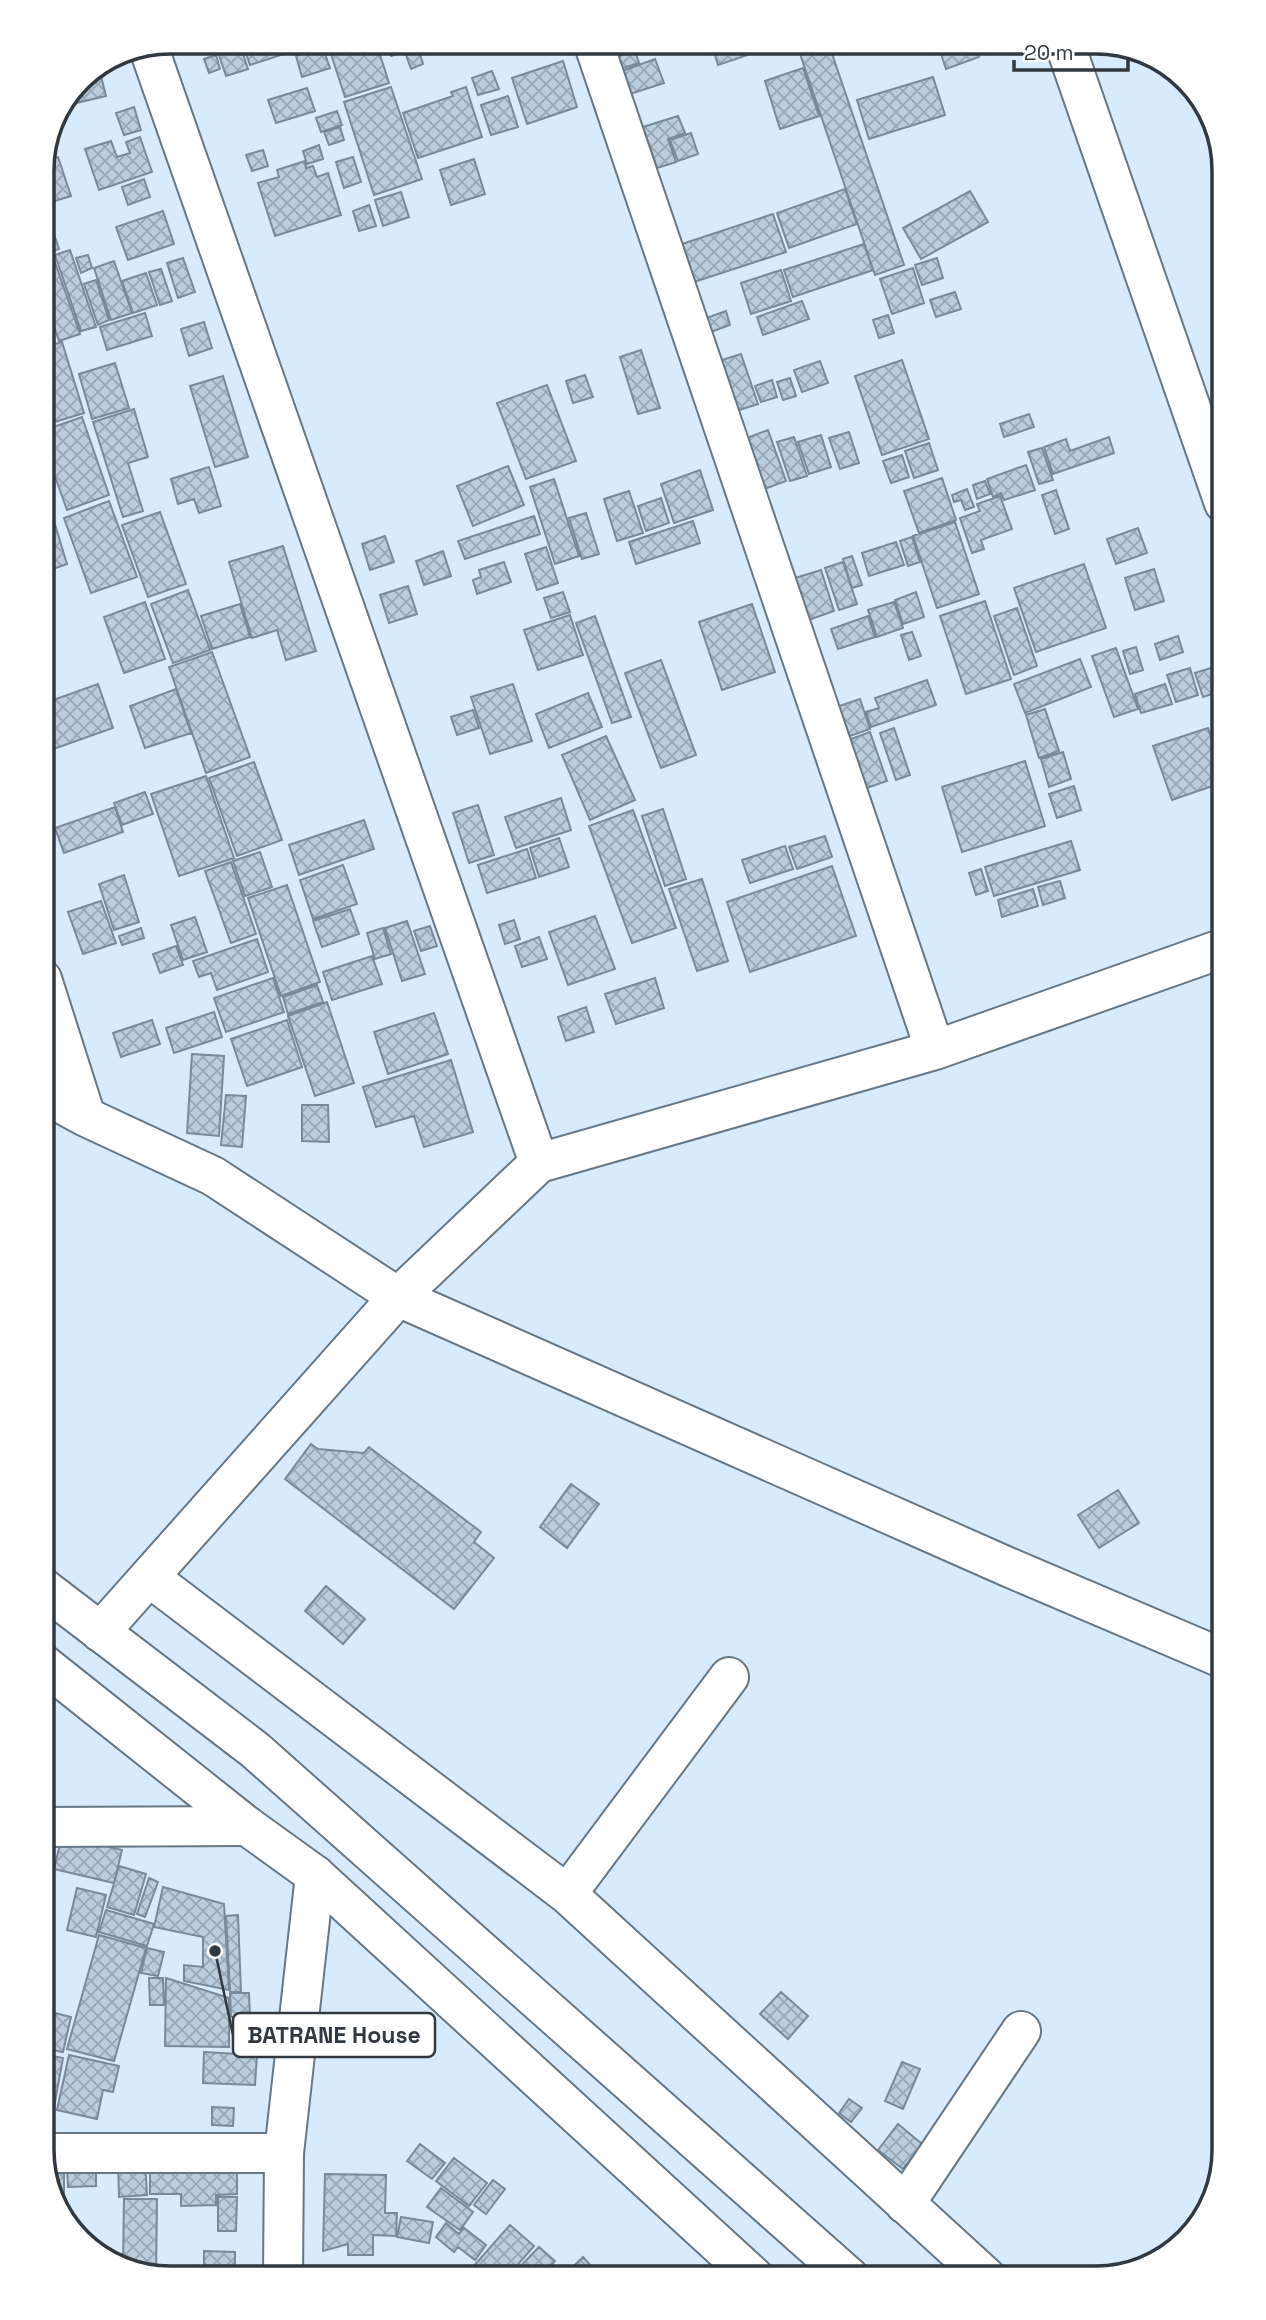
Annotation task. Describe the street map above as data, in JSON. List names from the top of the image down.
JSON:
{
  "places": ["BATRANE House"],
  "scale_bar": "20 m"
}
